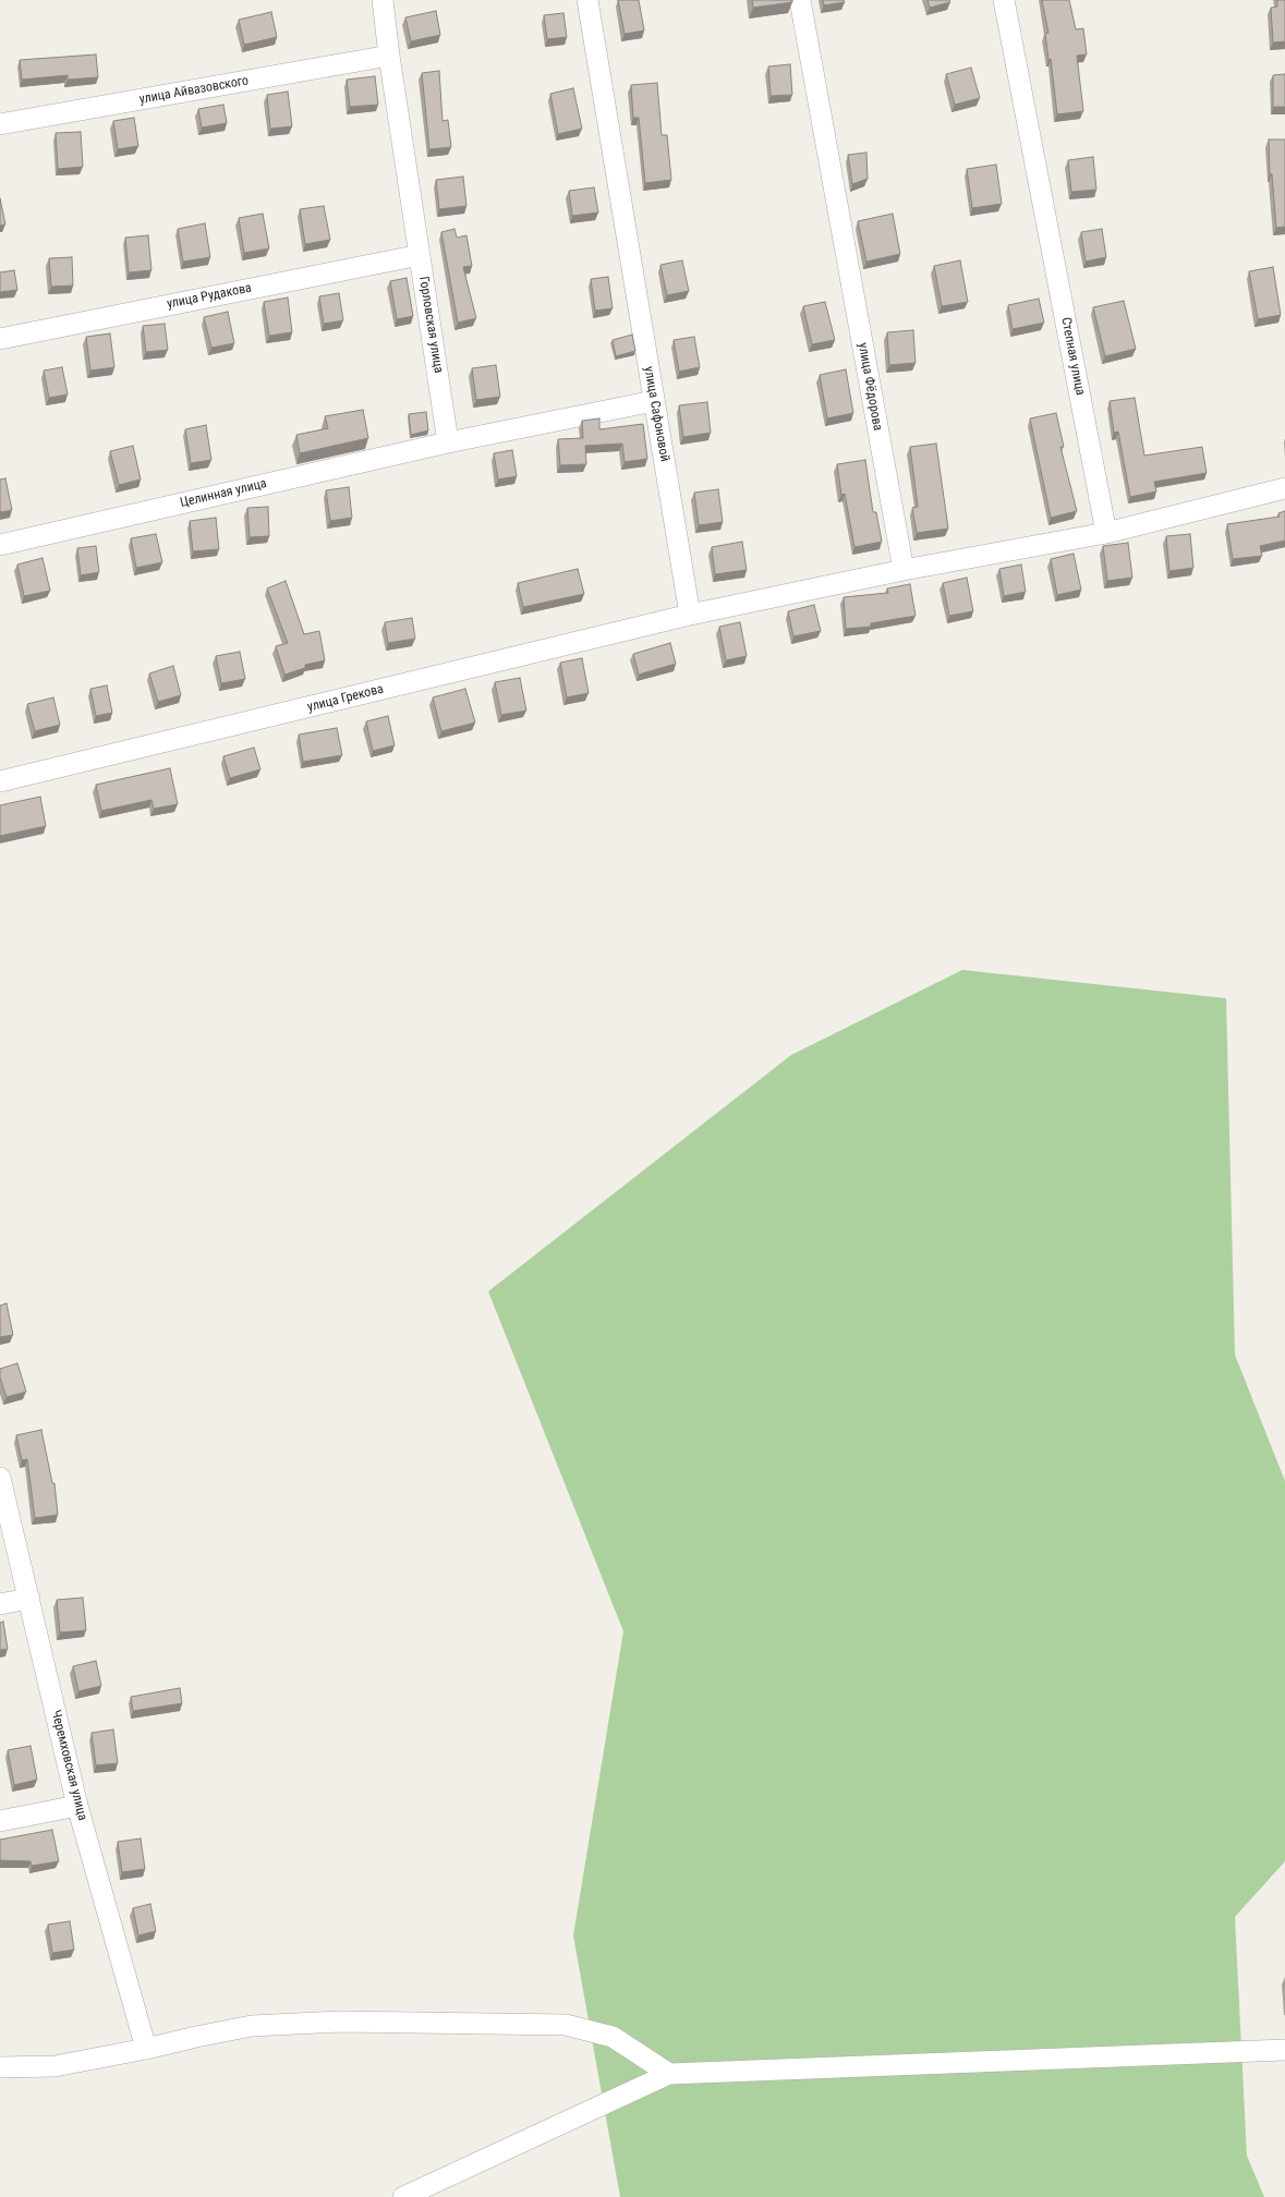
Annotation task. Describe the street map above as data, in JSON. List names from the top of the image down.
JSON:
{
  "streets": {
    "street": [
      "улица Айвазовского",
      "улица Рудакова",
      "Горловская улица",
      "Степная улица",
      "улица Фёдорова",
      "улица Сафоновой",
      "Целинная улица",
      "улица Грекова",
      "Черемховская улица"
    ]
  },
  "crossings": [
    ["улица Айвазовского", "Горловская улица"],
    ["улица Рудакова", "Горловская улица"],
    ["Горловская улица", "Целинная улица"],
    ["улица Сафоновой", "улица Грекова"]
  ]
}
